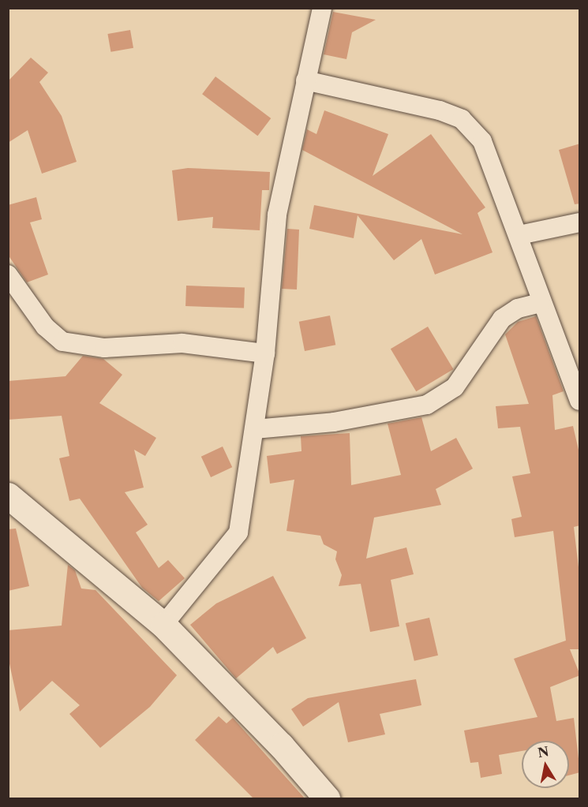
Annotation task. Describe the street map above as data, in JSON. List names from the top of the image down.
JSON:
{
  "north": "top"
}
